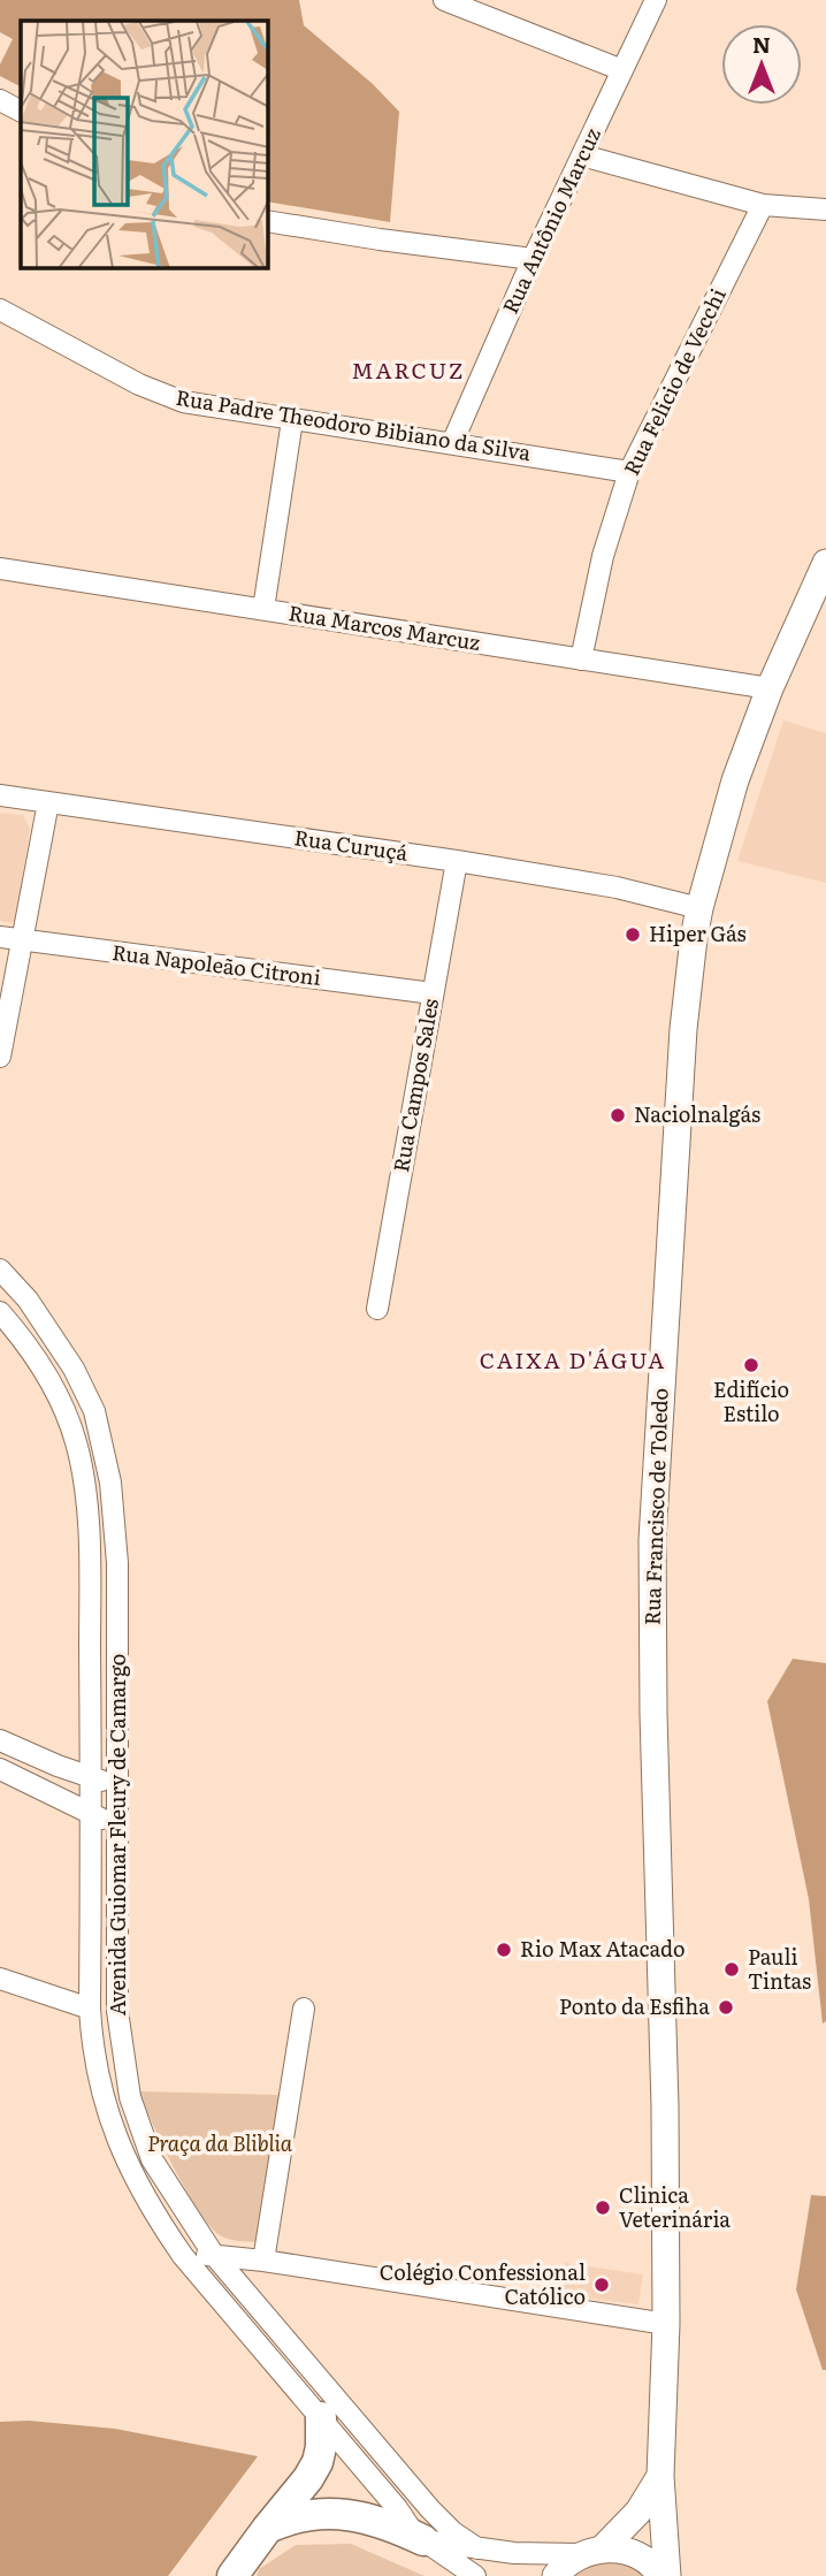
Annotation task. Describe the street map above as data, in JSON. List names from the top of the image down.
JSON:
{
  "streets": {
    "main road": ["Rua Francisco de Toledo"],
    "street": [
      "Rua Antônio Marcuz",
      "Rua Felicio de Vecchi",
      "Rua Padre Theodoro Bibiano da Silva",
      "Rua Marcos Marcuz",
      "Rua Curuçá",
      "Rua Napoleão Citroni",
      "Rua Campos Sales",
      "Avenida Guiomar Fleury de Camargo"
    ]
  },
  "crossings": [
    ["Rua Antônio Marcuz", "Rua Padre Theodoro Bibiano da Silva"],
    ["Rua Felicio de Vecchi", "Rua Padre Theodoro Bibiano da Silva"],
    ["Rua Felicio de Vecchi", "Rua Marcos Marcuz"],
    ["Rua Marcos Marcuz", "Rua Francisco de Toledo"],
    ["Rua Curuçá", "Rua Campos Sales"],
    ["Rua Curuçá", "Rua Francisco de Toledo"],
    ["Rua Napoleão Citroni", "Rua Campos Sales"]
  ],
  "districts": ["MARCUZ", "CAIXA D'ÁGUA"],
  "parks": ["Praça da Bliblia"],
  "places": [
    "Hiper Gás",
    "Naciolnalgás",
    "Edifício Estilo",
    "Rio Max Atacado",
    "Pauli Tintas",
    "Ponto da Esfiha",
    "Clinica Veterinária",
    "Colégio Confessional Católico"
  ],
  "north": "top"
}
